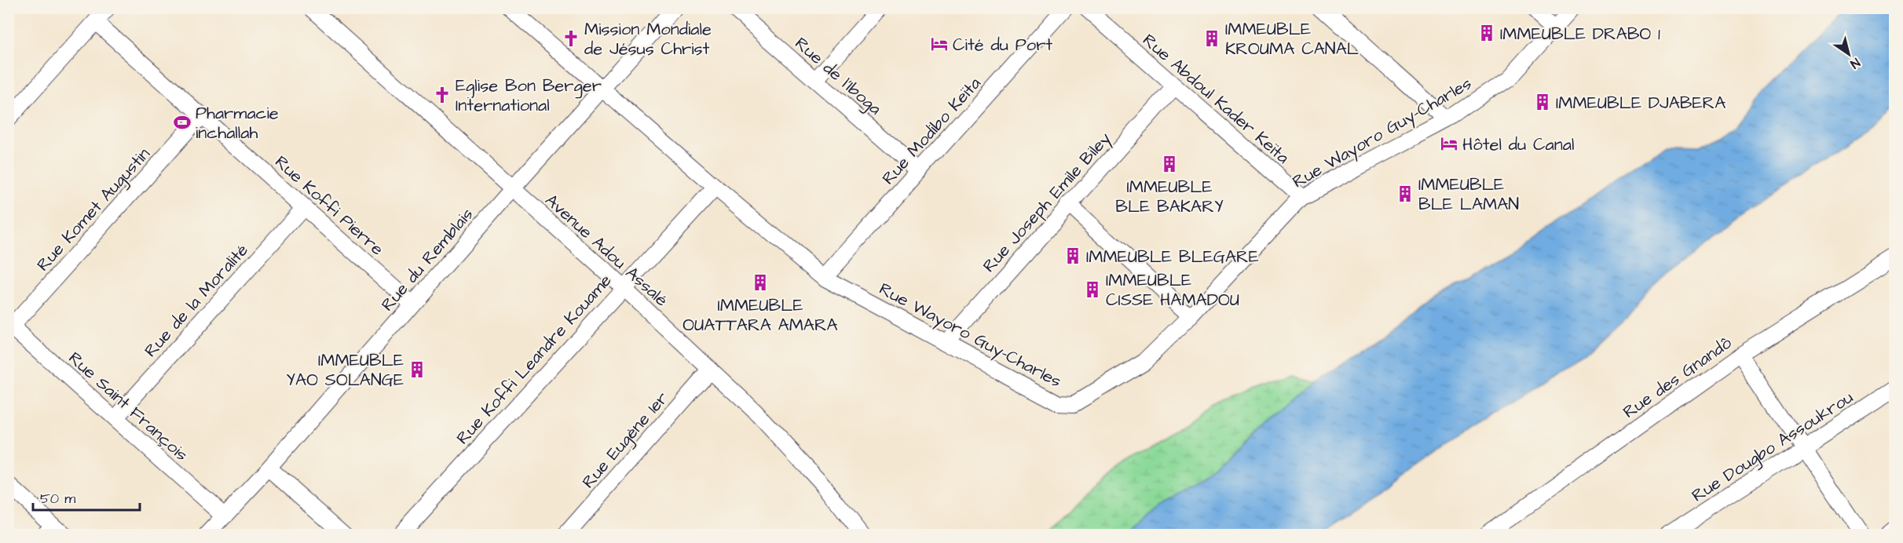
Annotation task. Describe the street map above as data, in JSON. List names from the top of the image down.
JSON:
{
  "streets": {
    "street": [
      "Rue de l'Iboga",
      "Rue Abdoul Kader Keïta",
      "Rue Modibo Keïta",
      "Rue Wayoro Guy-Charles",
      "Rue Joseph Emile Biley",
      "Rue Koffi Pierre",
      "Rue Komet Augustin",
      "Avenue Adou Assalé",
      "Rue du Remblais",
      "Rue de la Moralité",
      "Rue Koffi Leandre Kouame",
      "Rue des Gnandô",
      "Rue Saint François",
      "Rue Eugène 1er",
      "Rue Dougbo Assoukrou"
    ]
  },
  "crossings": [
    ["Rue de l'Iboga", "Rue Modibo Keïta"],
    ["Rue Abdoul Kader Keïta", "Rue Wayoro Guy-Charles"],
    ["Rue Abdoul Kader Keïta", "Rue Joseph Emile Biley"],
    ["Rue Modibo Keïta", "Rue Wayoro Guy-Charles"],
    ["Rue Wayoro Guy-Charles", "Rue Joseph Emile Biley"],
    ["Rue Wayoro Guy-Charles", "Rue du Remblais"],
    ["Rue Wayoro Guy-Charles", "Rue Koffi Leandre Kouame"],
    ["Rue Koffi Pierre", "Rue Komet Augustin"],
    ["Rue Koffi Pierre", "Rue du Remblais"],
    ["Rue Koffi Pierre", "Rue de la Moralité"],
    ["Rue Komet Augustin", "Rue Saint François"],
    ["Avenue Adou Assalé", "Rue du Remblais"],
    ["Avenue Adou Assalé", "Rue Koffi Leandre Kouame"],
    ["Avenue Adou Assalé", "Rue Eugène 1er"],
    ["Rue du Remblais", "Rue Saint François"],
    ["Rue de la Moralité", "Rue Saint François"]
  ],
  "places": {
    "building": [
      "IMMEUBLE DRABO 1",
      "IMMEUBLE KROUMA CANAL",
      "IMMEUBLE DJABERA",
      "IMMEUBLE BLE BAKARY",
      "IMMEUBLE BLE LAMAN",
      "IMMEUBLE BLEGARE",
      "IMMEUBLE OUATTARA AMARA",
      "IMMEUBLE CISSE HAMADOU",
      "IMMEUBLE YAO SOLANGE"
    ],
    "church": ["Mission Mondiale de Jésus Christ", "Eglise Bon Berger International"],
    "hotel": ["Cité du Port", "Hôtel du Canal"],
    "sports": ["Pharmacie inchallah"]
  },
  "scale_bar": "50 m",
  "north": "bottom right"
}
